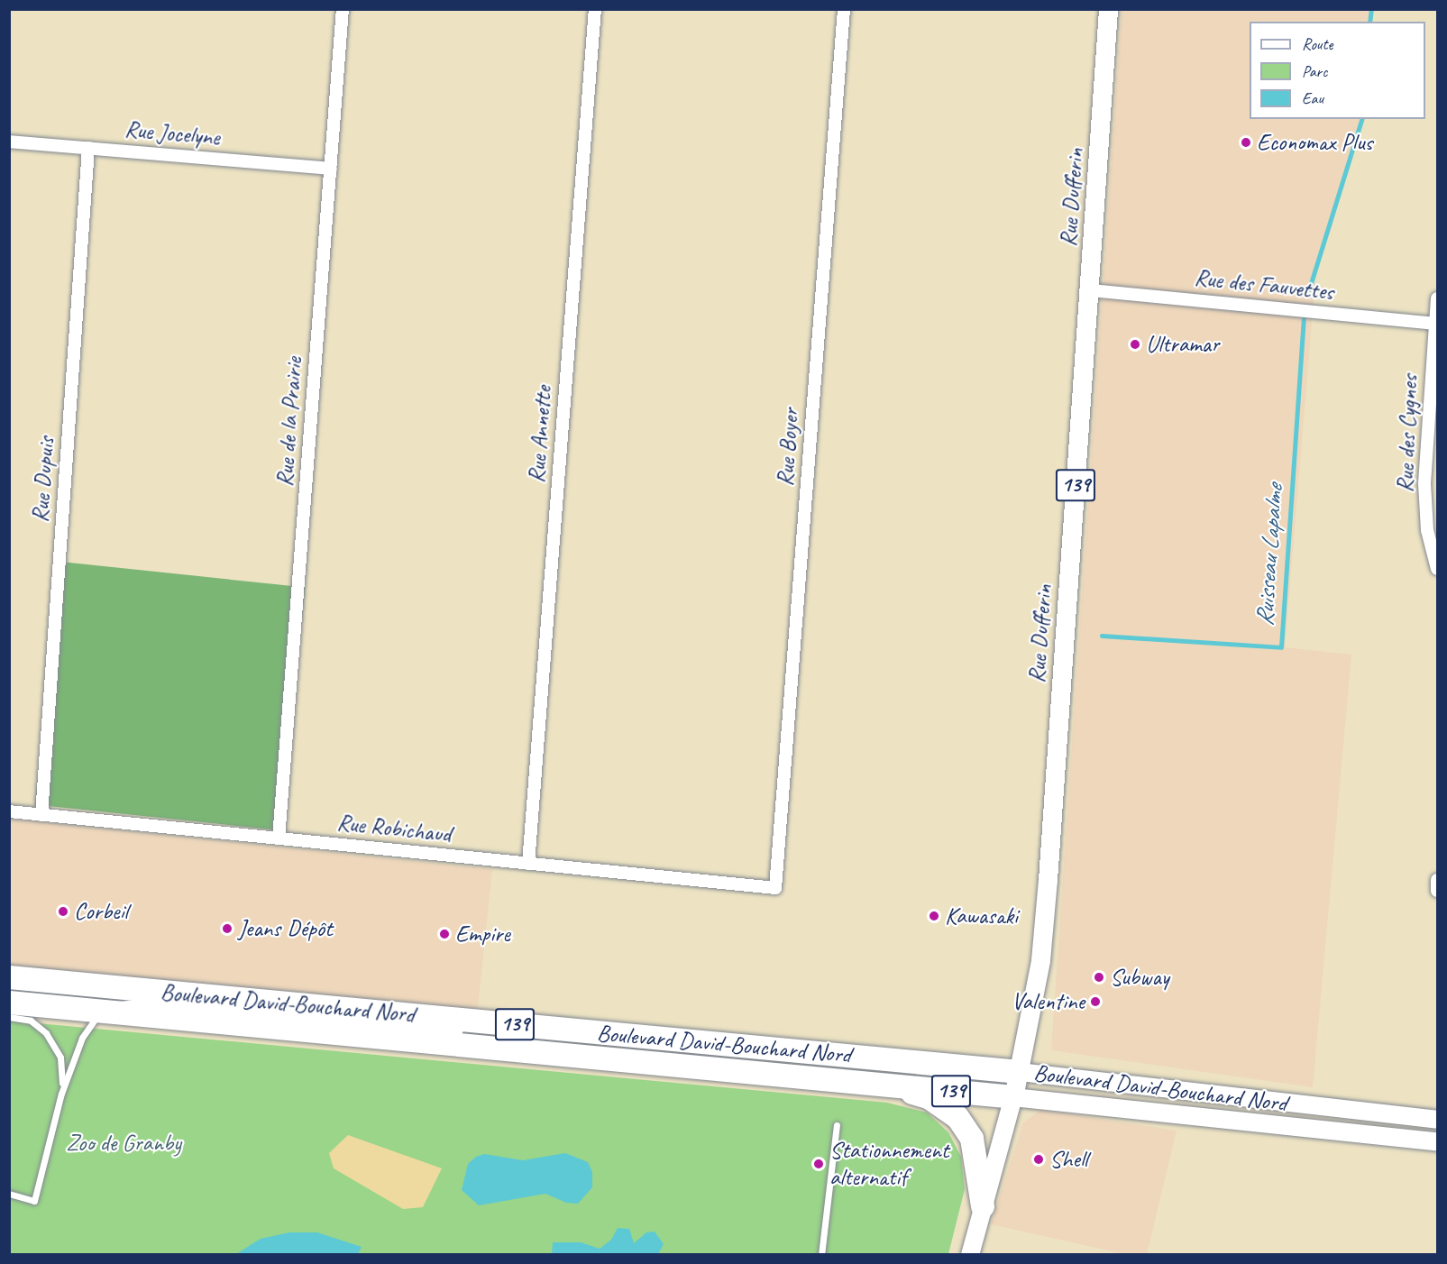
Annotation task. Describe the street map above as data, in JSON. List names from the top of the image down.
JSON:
{
  "streets": {
    "highway": ["139", "Boulevard David-Bouchard Nord"],
    "main road": ["Rue Dufferin"],
    "street": [
      "Rue Jocelyne",
      "Rue des Fauvettes",
      "Rue de la Prairie",
      "Rue des Cygnes",
      "Rue Annette",
      "Rue Boyer",
      "Rue Dupuis",
      "Rue Robichaud"
    ]
  },
  "crossings": [
    ["Rue Jocelyne", "Rue de la Prairie"],
    ["Rue Jocelyne", "Rue Dupuis"],
    ["Rue Dufferin", "Rue des Fauvettes"],
    ["Rue Dufferin", "Boulevard David-Bouchard Nord"],
    ["Rue des Fauvettes", "Rue des Cygnes"],
    ["Rue de la Prairie", "Rue Robichaud"],
    ["Rue Annette", "Rue Robichaud"],
    ["Rue Boyer", "Rue Robichaud"],
    ["Rue Dupuis", "Rue Robichaud"]
  ],
  "water": ["Ruisseau Lapalme"],
  "parks": ["Zoo de Granby"],
  "places": [
    "Economax Plus",
    "Ultramar",
    "Corbeil",
    "Kawasaki",
    "Jeans Dépôt",
    "Empire",
    "Subway",
    "Valentine",
    "Shell",
    "Stationnement alternatif"
  ],
  "legend": ["Route", "Parc", "Eau"]
}
